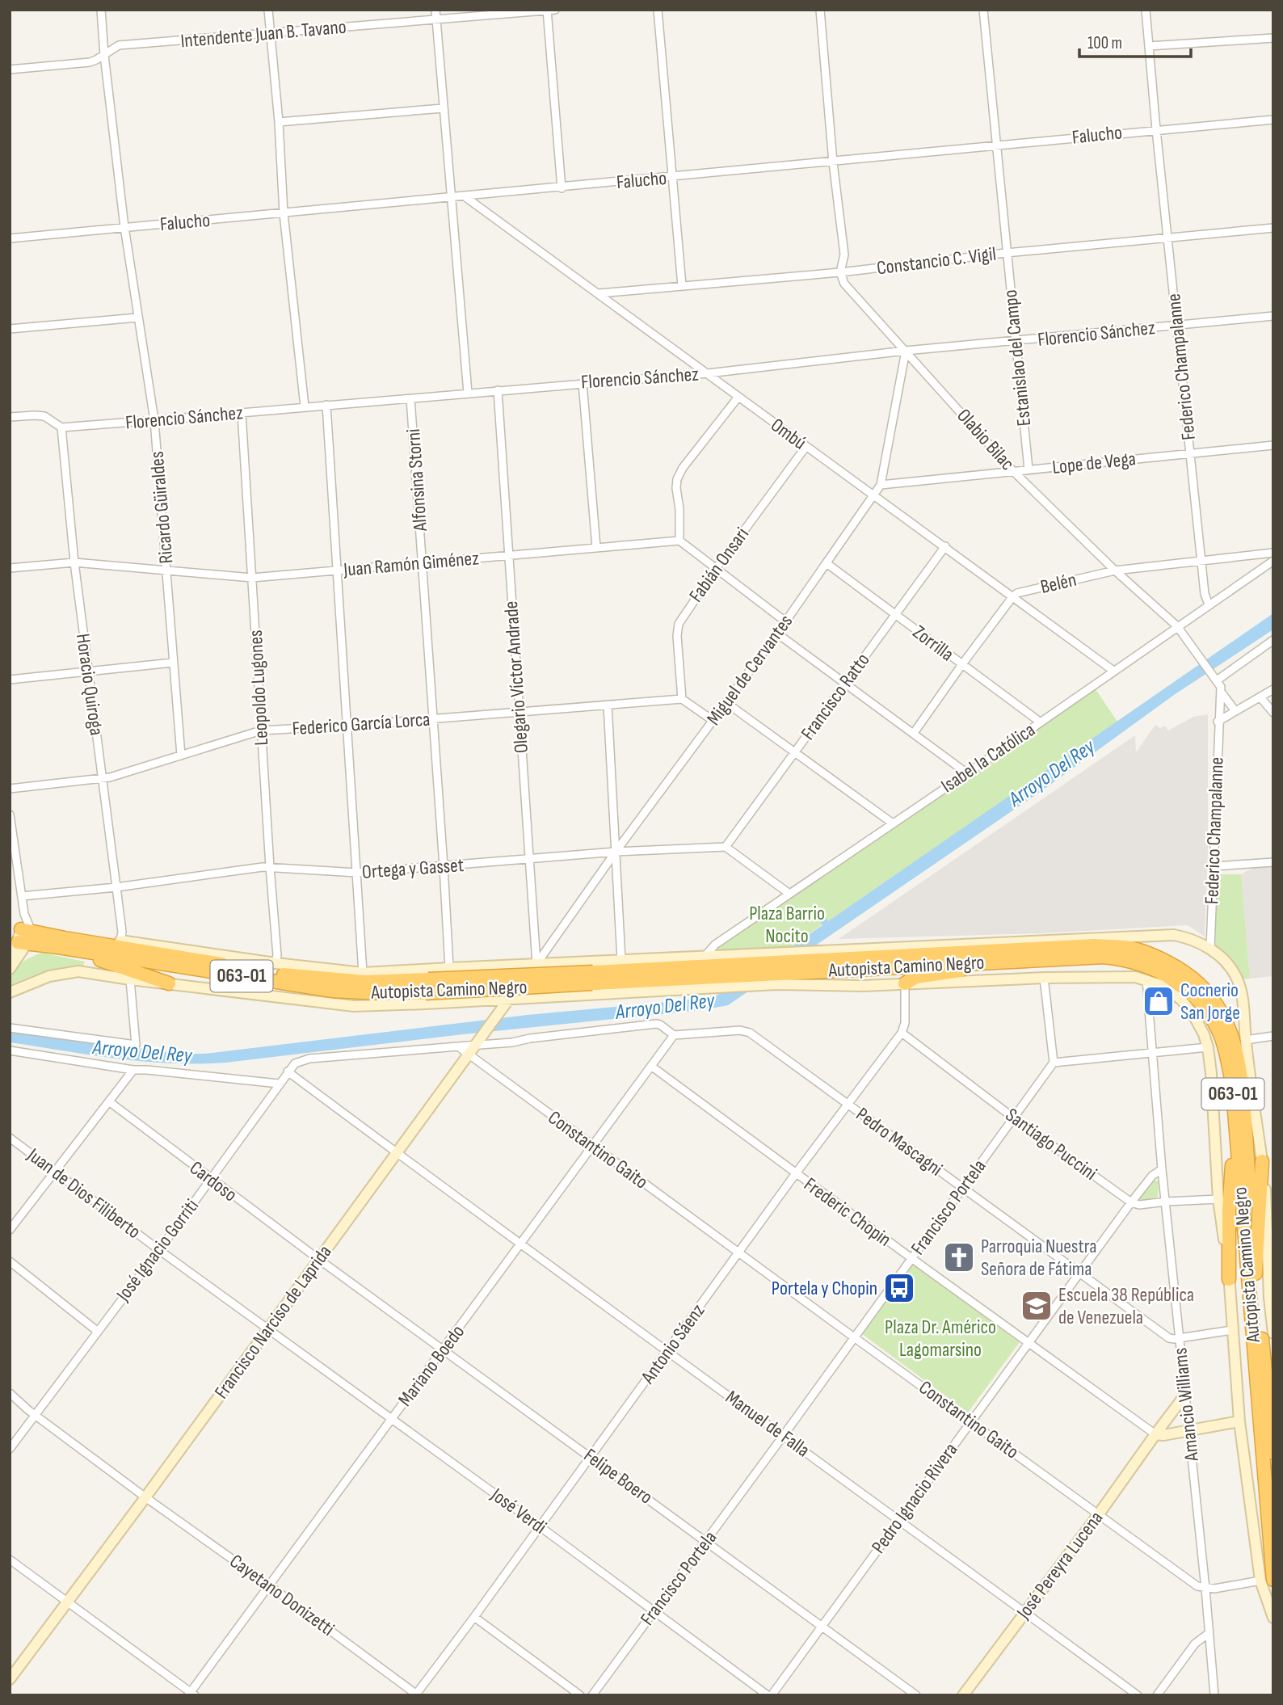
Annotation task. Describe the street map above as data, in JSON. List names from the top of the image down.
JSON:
{
  "streets": {
    "highway": ["Autopista Camino Negro", "063-01"],
    "street": [
      "Intendente Juan B. Tavano",
      "Falucho",
      "Constancio C. Vigil",
      "Florencio Sánchez",
      "Estanislao del Campo",
      "Federico Champalanne",
      "Ombú",
      "Olabio Bilac",
      "Lope de Vega",
      "Alfonsina Storni",
      "Ricardo Güiraldes",
      "Juan Ramón Giménez",
      "Fabián Onsari",
      "Belén",
      "Zorrilla",
      "Miguel de Cervantes",
      "Olegario Víctor Andrade",
      "Horacio Quiroga",
      "Leopoldo Lugones",
      "Francisco Ratto",
      "Federico García Lorca",
      "Isabel la Católica",
      "Ortega y Gasset",
      "Pedro Mascagni",
      "Santiago Puccini",
      "Constantino Gaito",
      "Cardoso",
      "Juan de Dios Filiberto",
      "Francisco Portela",
      "Frederic Chopin",
      "José Ignacio Gorriti",
      "Francisco Narciso de Laprida",
      "Antonio Sáenz",
      "Mariano Boedo",
      "Amancio Williams",
      "Manuel de Falla",
      "Felipe Boero",
      "Pedro Ignacio Rivera",
      "José Verdi",
      "José Pereyra Lucena",
      "Cayetano Donizetti"
    ]
  },
  "crossings": [
    ["Intendente Juan B. Tavano", "Ricardo Güiraldes"],
    ["Falucho", "Estanislao del Campo"],
    ["Falucho", "Federico Champalanne"],
    ["Falucho", "Ombú"],
    ["Falucho", "Ricardo Güiraldes"],
    ["Constancio C. Vigil", "Estanislao del Campo"],
    ["Constancio C. Vigil", "Federico Champalanne"],
    ["Constancio C. Vigil", "Ombú"],
    ["Constancio C. Vigil", "Olabio Bilac"],
    ["Florencio Sánchez", "Estanislao del Campo"],
    ["Florencio Sánchez", "Federico Champalanne"],
    ["Florencio Sánchez", "Ombú"],
    ["Florencio Sánchez", "Olabio Bilac"],
    ["Florencio Sánchez", "Alfonsina Storni"],
    ["Florencio Sánchez", "Ricardo Güiraldes"],
    ["Florencio Sánchez", "Miguel de Cervantes"],
    ["Florencio Sánchez", "Olegario Víctor Andrade"],
    ["Florencio Sánchez", "Horacio Quiroga"],
    ["Florencio Sánchez", "Leopoldo Lugones"],
    ["Estanislao del Campo", "Lope de Vega"],
    ["Federico Champalanne", "Olabio Bilac"],
    ["Federico Champalanne", "Lope de Vega"],
    ["Federico Champalanne", "Belén"],
    ["Federico Champalanne", "Isabel la Católica"],
    ["Ombú", "Fabián Onsari"],
    ["Ombú", "Belén"],
    ["Ombú", "Miguel de Cervantes"],
    ["Ombú", "Francisco Ratto"],
    ["Ombú", "Isabel la Católica"],
    ["Olabio Bilac", "Lope de Vega"],
    ["Olabio Bilac", "Belén"],
    ["Olabio Bilac", "Miguel de Cervantes"],
    ["Olabio Bilac", "Isabel la Católica"],
    ["Lope de Vega", "Miguel de Cervantes"],
    ["Alfonsina Storni", "Juan Ramón Giménez"],
    ["Alfonsina Storni", "Federico García Lorca"],
    ["Alfonsina Storni", "Ortega y Gasset"],
    ["Ricardo Güiraldes", "Juan Ramón Giménez"],
    ["Ricardo Güiraldes", "Federico García Lorca"],
    ["Juan Ramón Giménez", "Olegario Víctor Andrade"],
    ["Juan Ramón Giménez", "Horacio Quiroga"],
    ["Juan Ramón Giménez", "Leopoldo Lugones"],
    ["Fabián Onsari", "Federico García Lorca"],
    ["Zorrilla", "Miguel de Cervantes"],
    ["Zorrilla", "Francisco Ratto"],
    ["Zorrilla", "Isabel la Católica"],
    ["Miguel de Cervantes", "Olegario Víctor Andrade"],
    ["Miguel de Cervantes", "Ortega y Gasset"],
    ["Miguel de Cervantes", "Francisco Narciso de Laprida"],
    ["Olegario Víctor Andrade", "Federico García Lorca"],
    ["Olegario Víctor Andrade", "Ortega y Gasset"],
    ["Olegario Víctor Andrade", "Francisco Narciso de Laprida"],
    ["Horacio Quiroga", "Federico García Lorca"],
    ["Horacio Quiroga", "Ortega y Gasset"],
    ["Leopoldo Lugones", "Federico García Lorca"],
    ["Leopoldo Lugones", "Ortega y Gasset"],
    ["Francisco Ratto", "Ortega y Gasset"],
    ["Pedro Mascagni", "Francisco Portela"],
    ["Pedro Mascagni", "Antonio Sáenz"],
    ["Pedro Mascagni", "Mariano Boedo"],
    ["Pedro Mascagni", "Amancio Williams"],
    ["Pedro Mascagni", "Pedro Ignacio Rivera"],
    ["Santiago Puccini", "Francisco Portela"],
    ["Santiago Puccini", "Antonio Sáenz"],
    ["Santiago Puccini", "Pedro Ignacio Rivera"],
    ["Constantino Gaito", "Francisco Portela"],
    ["Constantino Gaito", "José Ignacio Gorriti"],
    ["Constantino Gaito", "Francisco Narciso de Laprida"],
    ["Constantino Gaito", "Antonio Sáenz"],
    ["Constantino Gaito", "Mariano Boedo"],
    ["Constantino Gaito", "Amancio Williams"],
    ["Constantino Gaito", "Pedro Ignacio Rivera"],
    ["Constantino Gaito", "José Pereyra Lucena"],
    ["Cardoso", "José Ignacio Gorriti"],
    ["Cardoso", "Francisco Narciso de Laprida"],
    ["Cardoso", "Felipe Boero"],
    ["Juan de Dios Filiberto", "José Ignacio Gorriti"],
    ["Juan de Dios Filiberto", "Francisco Narciso de Laprida"],
    ["Juan de Dios Filiberto", "José Verdi"],
    ["Francisco Portela", "Frederic Chopin"],
    ["Francisco Portela", "Manuel de Falla"],
    ["Francisco Portela", "Felipe Boero"],
    ["Francisco Portela", "José Verdi"],
    ["Frederic Chopin", "Antonio Sáenz"],
    ["Frederic Chopin", "Mariano Boedo"],
    ["Frederic Chopin", "Pedro Ignacio Rivera"],
    ["Frederic Chopin", "José Pereyra Lucena"],
    ["José Ignacio Gorriti", "Manuel de Falla"],
    ["José Ignacio Gorriti", "Cayetano Donizetti"],
    ["Francisco Narciso de Laprida", "Manuel de Falla"],
    ["Francisco Narciso de Laprida", "Felipe Boero"],
    ["Francisco Narciso de Laprida", "José Verdi"],
    ["Francisco Narciso de Laprida", "Cayetano Donizetti"],
    ["Antonio Sáenz", "Manuel de Falla"],
    ["Antonio Sáenz", "Felipe Boero"],
    ["Antonio Sáenz", "José Verdi"],
    ["Antonio Sáenz", "Cayetano Donizetti"],
    ["Mariano Boedo", "Manuel de Falla"],
    ["Mariano Boedo", "Felipe Boero"],
    ["Mariano Boedo", "José Verdi"],
    ["Mariano Boedo", "Cayetano Donizetti"],
    ["Amancio Williams", "Pedro Ignacio Rivera"],
    ["Amancio Williams", "José Pereyra Lucena"],
    ["Manuel de Falla", "Pedro Ignacio Rivera"],
    ["Manuel de Falla", "José Pereyra Lucena"],
    ["Felipe Boero", "Pedro Ignacio Rivera"],
    ["Pedro Ignacio Rivera", "José Verdi"]
  ],
  "water": ["Arroyo Del Rey"],
  "parks": ["Plaza Barrio Nocito", "Plaza Dr. Américo Lagomarsino"],
  "places": {
    "shop": ["Cocnerio San Jorge"],
    "church": ["Parroquia Nuestra Señora de Fátima"],
    "bus stop": ["Portela y Chopin"],
    "school or university": ["Escuela 38 República de Venezuela"]
  },
  "scale_bar": "100 m"
}
